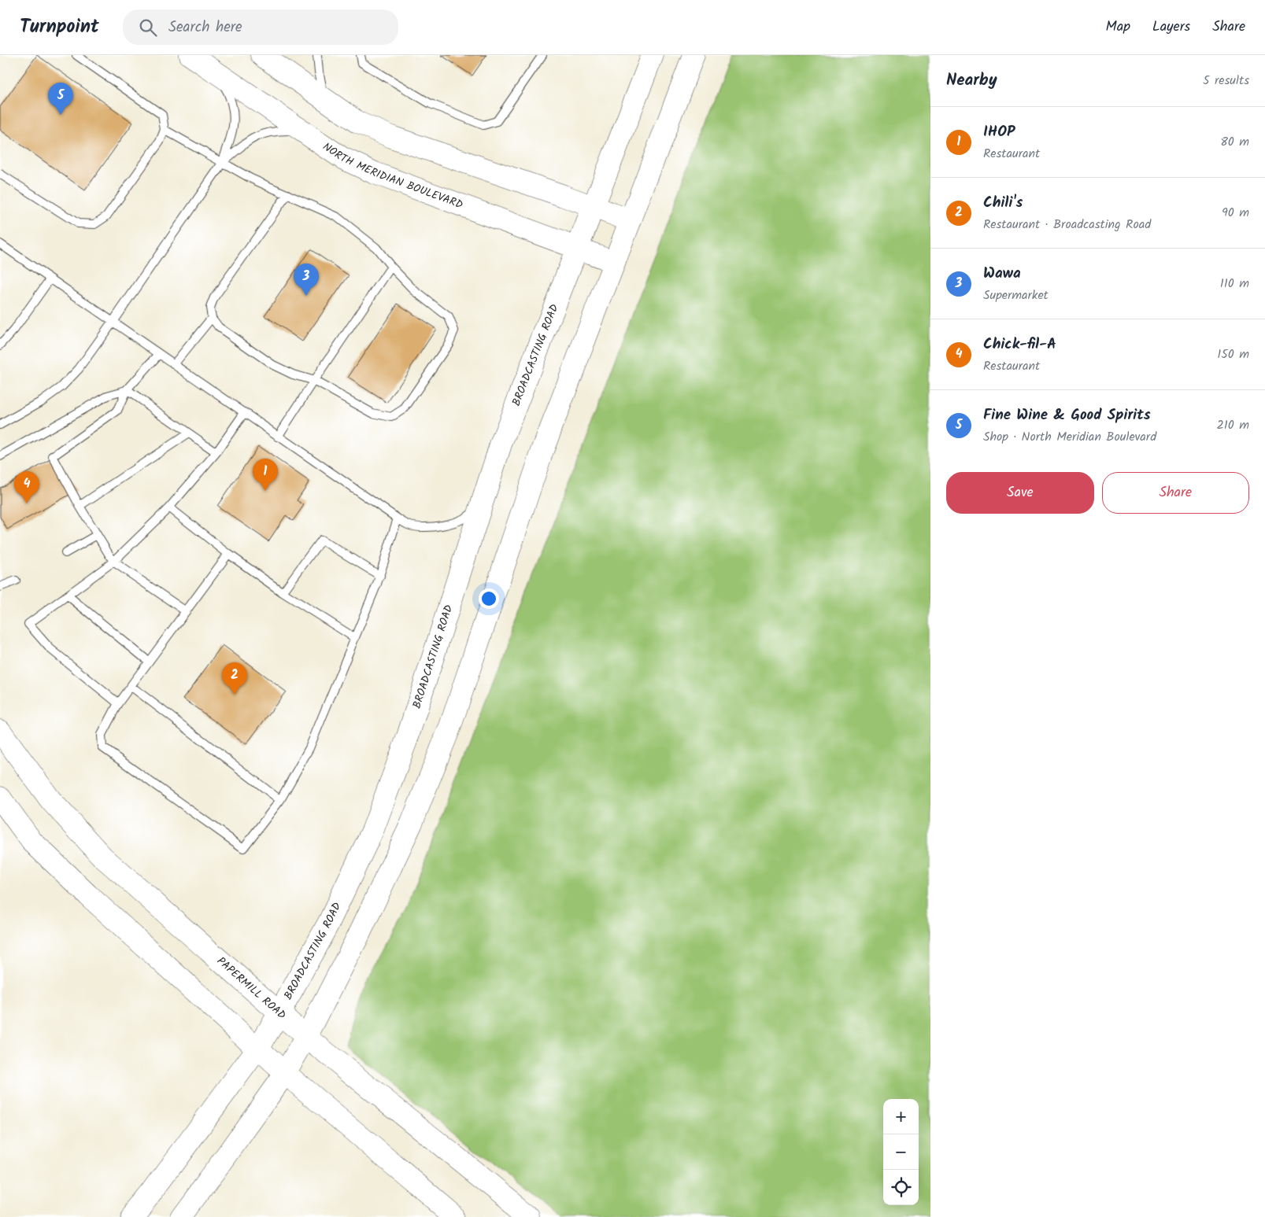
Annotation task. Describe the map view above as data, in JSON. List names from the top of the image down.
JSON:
{
  "streets": {
    "main road": ["NORTH MERIDIAN BOULEVARD", "BROADCASTING ROAD", "PAPERMILL ROAD"]
  },
  "crossings": [
    ["NORTH MERIDIAN BOULEVARD", "BROADCASTING ROAD"],
    ["BROADCASTING ROAD", "PAPERMILL ROAD"]
  ],
  "page": {
    "header": "Turnpoint",
    "search": "Search here",
    "nav": ["Map", "Layers", "Share"],
    "heading": ["Nearby", "5 results"],
    "pins": [
      "5",
      "3",
      "1",
      "4",
      "2"
    ],
    "list": [
      {
        "mark": "1",
        "name": "IHOP",
        "note": "Restaurant",
        "value": "80 m"
      },
      {
        "mark": "2",
        "name": "Chili's",
        "note": "Restaurant · Broadcasting Road",
        "value": "90 m"
      },
      {
        "mark": "3",
        "name": "Wawa",
        "note": "Supermarket",
        "value": "110 m"
      },
      {
        "mark": "4",
        "name": "Chick-fil-A",
        "note": "Restaurant",
        "value": "150 m"
      },
      {
        "mark": "5",
        "name": "Fine Wine & Good Spirits",
        "note": "Shop · North Meridian Boulevard",
        "value": "210 m"
      }
    ],
    "buttons": ["Save", "Share"],
    "map_buttons": ["+", "−"]
  }
}
